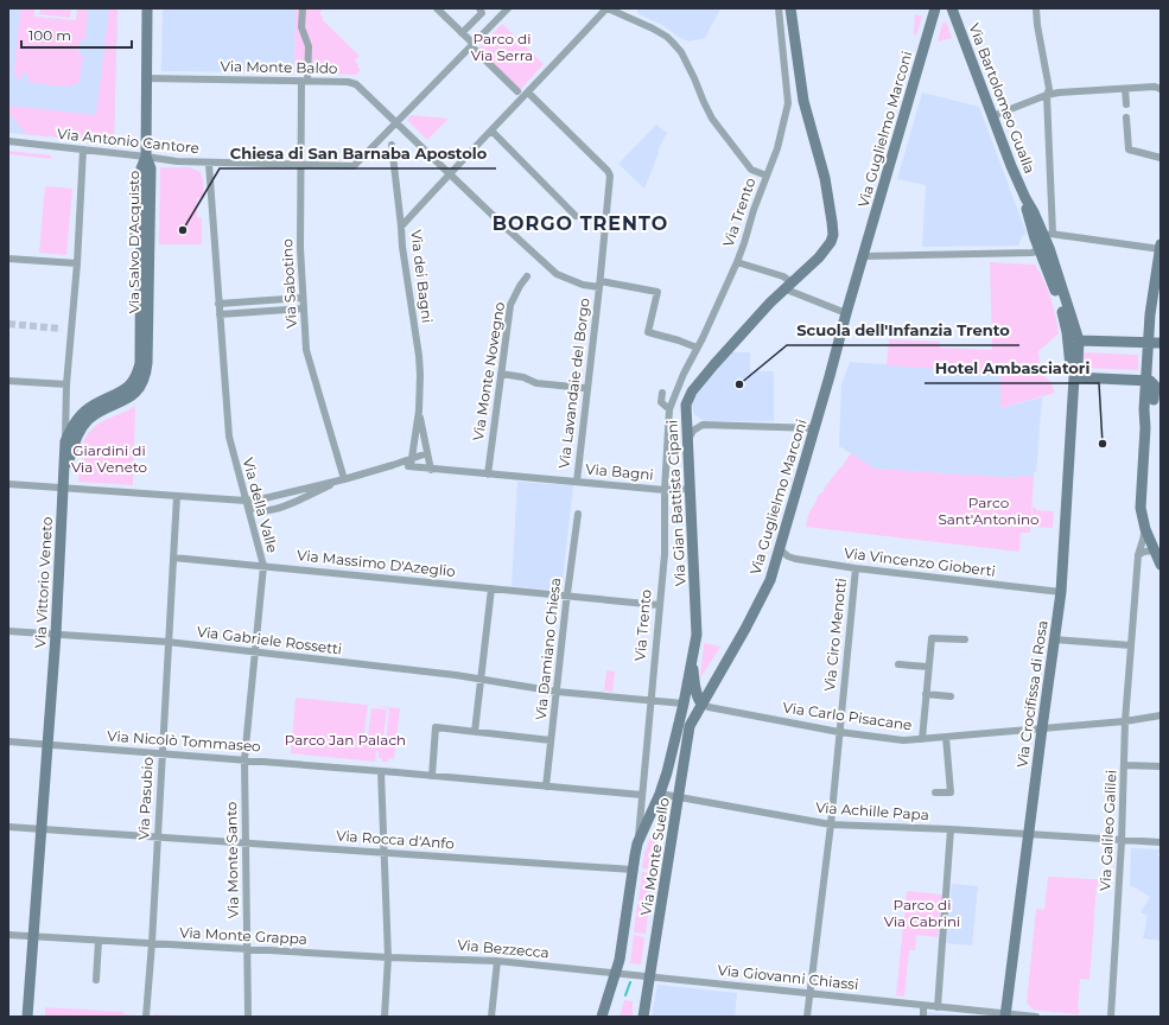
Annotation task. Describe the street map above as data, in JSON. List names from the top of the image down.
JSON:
{
  "streets": {
    "street": [
      "Via Monte Baldo",
      "Via Bartolomeo Gualla",
      "Via Guglielmo Marconi",
      "Via Antonio Cantore",
      "Via Trento",
      "Via Salvo D'Acquisto",
      "Via dei Bagni",
      "Via Sabotino",
      "Via Monte Novegno",
      "Via Lavandaie del Borgo",
      "Via Bagni",
      "Via Gian Battista Cipani",
      "Via della Valle",
      "Via Vincenzo Gioberti",
      "Via Massimo D'Azeglio",
      "Via Vittorio Veneto",
      "Via Ciro Menotti",
      "Via Gabriele Rossetti",
      "Via Damiano Chiesa",
      "Via Crocifissa di Rosa",
      "Via Carlo Pisacane",
      "Via Nicolò Tommaseo",
      "Via Pasubio",
      "Via Achille Papa",
      "Via Galileo Galilei",
      "Via Rocca d'Anfo",
      "Via Monte Suello",
      "Via Monte Santo",
      "Via Monte Grappa",
      "Via Bezzecca",
      "Via Giovanni Chiassi"
    ]
  },
  "crossings": [
    ["Via Monte Baldo", "Via Antonio Cantore"],
    ["Via Monte Baldo", "Via Trento"],
    ["Via Monte Baldo", "Via Sabotino"],
    ["Via Monte Baldo", "Via Lavandaie del Borgo"],
    ["Via Bartolomeo Gualla", "Via Crocifissa di Rosa"],
    ["Via Guglielmo Marconi", "Via Vincenzo Gioberti"],
    ["Via Guglielmo Marconi", "Via Carlo Pisacane"],
    ["Via Guglielmo Marconi", "Via Monte Suello"],
    ["Via Antonio Cantore", "Via Salvo D'Acquisto"],
    ["Via Antonio Cantore", "Via Sabotino"],
    ["Via Antonio Cantore", "Via della Valle"],
    ["Via Antonio Cantore", "Via Vittorio Veneto"],
    ["Via Trento", "Via Bagni"],
    ["Via Trento", "Via Massimo D'Azeglio"],
    ["Via Trento", "Via Gabriele Rossetti"],
    ["Via Trento", "Via Nicolò Tommaseo"],
    ["Via Trento", "Via Rocca d'Anfo"],
    ["Via Trento", "Via Monte Suello"],
    ["Via Trento", "Via Bezzecca"],
    ["Via Salvo D'Acquisto", "Via Vittorio Veneto"],
    ["Via Lavandaie del Borgo", "Via Bagni"],
    ["Via Bagni", "Via Gian Battista Cipani"],
    ["Via Gian Battista Cipani", "Via Gabriele Rossetti"],
    ["Via Gian Battista Cipani", "Via Monte Suello"],
    ["Via della Valle", "Via Massimo D'Azeglio"],
    ["Via della Valle", "Via Gabriele Rossetti"],
    ["Via della Valle", "Via Nicolò Tommaseo"],
    ["Via della Valle", "Via Monte Santo"],
    ["Via Vincenzo Gioberti", "Via Ciro Menotti"],
    ["Via Vincenzo Gioberti", "Via Crocifissa di Rosa"],
    ["Via Massimo D'Azeglio", "Via Damiano Chiesa"],
    ["Via Massimo D'Azeglio", "Via Pasubio"],
    ["Via Vittorio Veneto", "Via Gabriele Rossetti"],
    ["Via Vittorio Veneto", "Via Nicolò Tommaseo"],
    ["Via Vittorio Veneto", "Via Rocca d'Anfo"],
    ["Via Vittorio Veneto", "Via Monte Grappa"],
    ["Via Ciro Menotti", "Via Carlo Pisacane"],
    ["Via Ciro Menotti", "Via Achille Papa"],
    ["Via Ciro Menotti", "Via Giovanni Chiassi"],
    ["Via Gabriele Rossetti", "Via Damiano Chiesa"],
    ["Via Gabriele Rossetti", "Via Pasubio"],
    ["Via Gabriele Rossetti", "Via Monte Suello"],
    ["Via Damiano Chiesa", "Via Nicolò Tommaseo"],
    ["Via Crocifissa di Rosa", "Via Carlo Pisacane"],
    ["Via Crocifissa di Rosa", "Via Achille Papa"],
    ["Via Crocifissa di Rosa", "Via Giovanni Chiassi"],
    ["Via Carlo Pisacane", "Via Galileo Galilei"],
    ["Via Carlo Pisacane", "Via Monte Suello"],
    ["Via Nicolò Tommaseo", "Via Pasubio"],
    ["Via Nicolò Tommaseo", "Via Monte Santo"],
    ["Via Pasubio", "Via Rocca d'Anfo"],
    ["Via Pasubio", "Via Monte Grappa"],
    ["Via Achille Papa", "Via Galileo Galilei"],
    ["Via Achille Papa", "Via Monte Suello"],
    ["Via Rocca d'Anfo", "Via Monte Santo"],
    ["Via Monte Suello", "Via Giovanni Chiassi"],
    ["Via Monte Santo", "Via Monte Grappa"],
    ["Via Monte Grappa", "Via Bezzecca"]
  ],
  "districts": ["BORGO TRENTO"],
  "parks": [
    "Parco di Via Serra",
    "Giardini di Via Veneto",
    "Parco Sant'Antonino",
    "Parco Jan Palach",
    "Parco di Via Cabrini"
  ],
  "places": ["Chiesa di San Barnaba Apostolo", "Scuola dell'Infanzia Trento", "Hotel Ambasciatori"],
  "scale_bar": "100 m"
}
